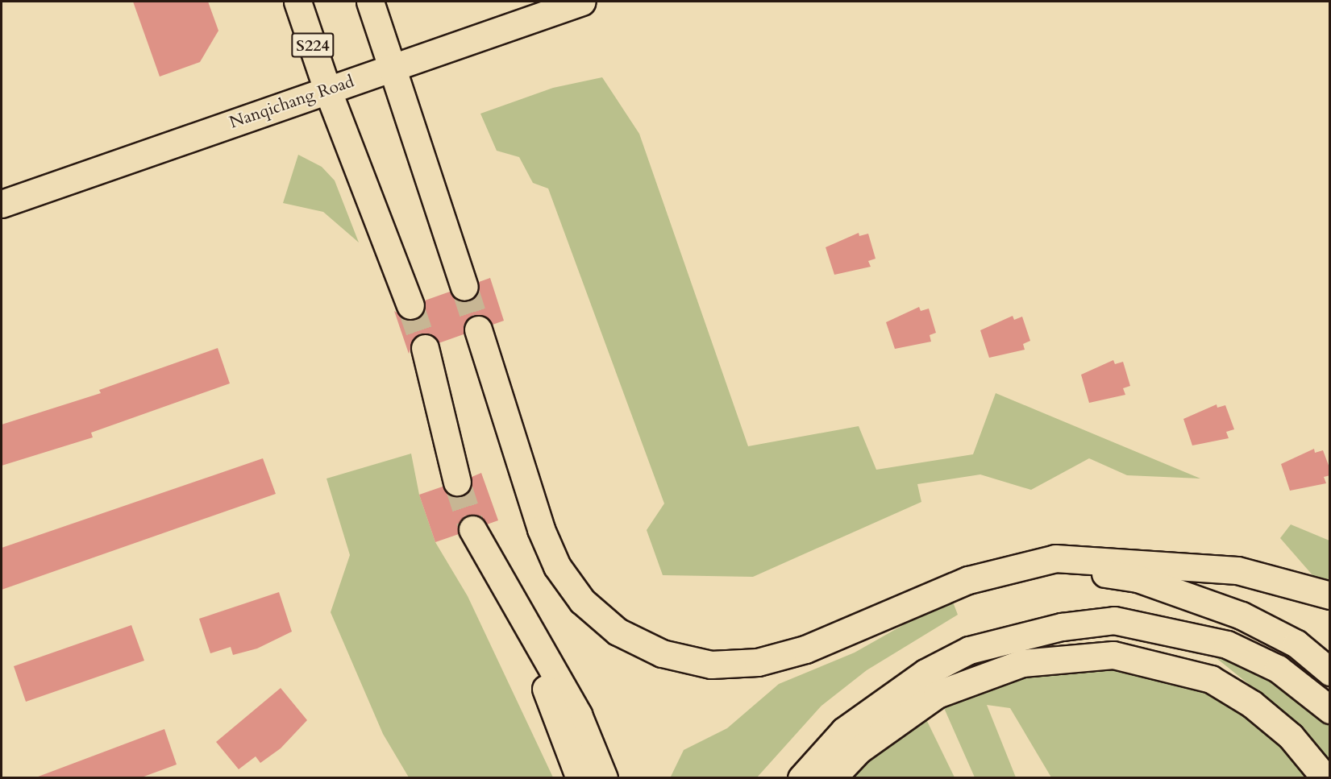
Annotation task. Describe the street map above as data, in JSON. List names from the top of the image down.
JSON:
{
  "streets": {
    "main road": ["S224", "Nanqichang Road"]
  },
  "crossings": [
    ["S224", "Nanqichang Road"]
  ]
}
